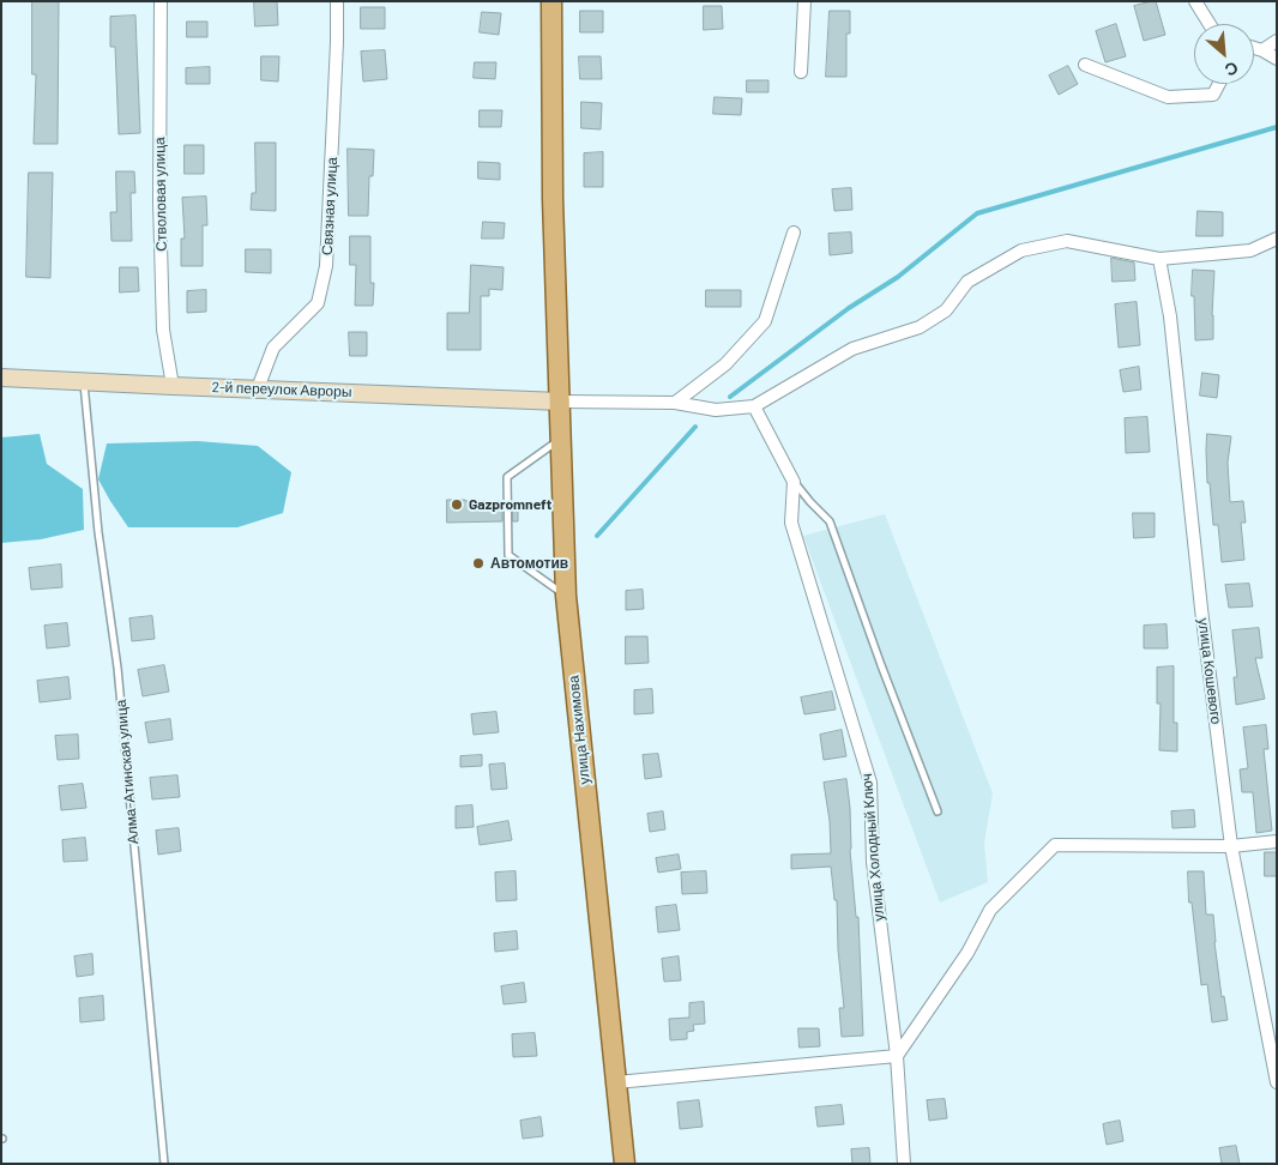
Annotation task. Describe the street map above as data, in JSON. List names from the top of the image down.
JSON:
{
  "streets": {
    "main road": ["улица Нахимова"],
    "street": [
      "Стволовая улица",
      "Связная улица",
      "2-й переулок Авроры",
      "улица Кошевого",
      "улица Холодный Ключ"
    ],
    "lane": ["Алма-Атинская улица"]
  },
  "crossings": [
    ["Стволовая улица", "2-й переулок Авроры"],
    ["Связная улица", "2-й переулок Авроры"],
    ["2-й переулок Авроры", "улица Нахимова"],
    ["2-й переулок Авроры", "Алма-Атинская улица"]
  ],
  "places": ["Gazpromneft", "Автомотив"],
  "north": "bottom right"
}
